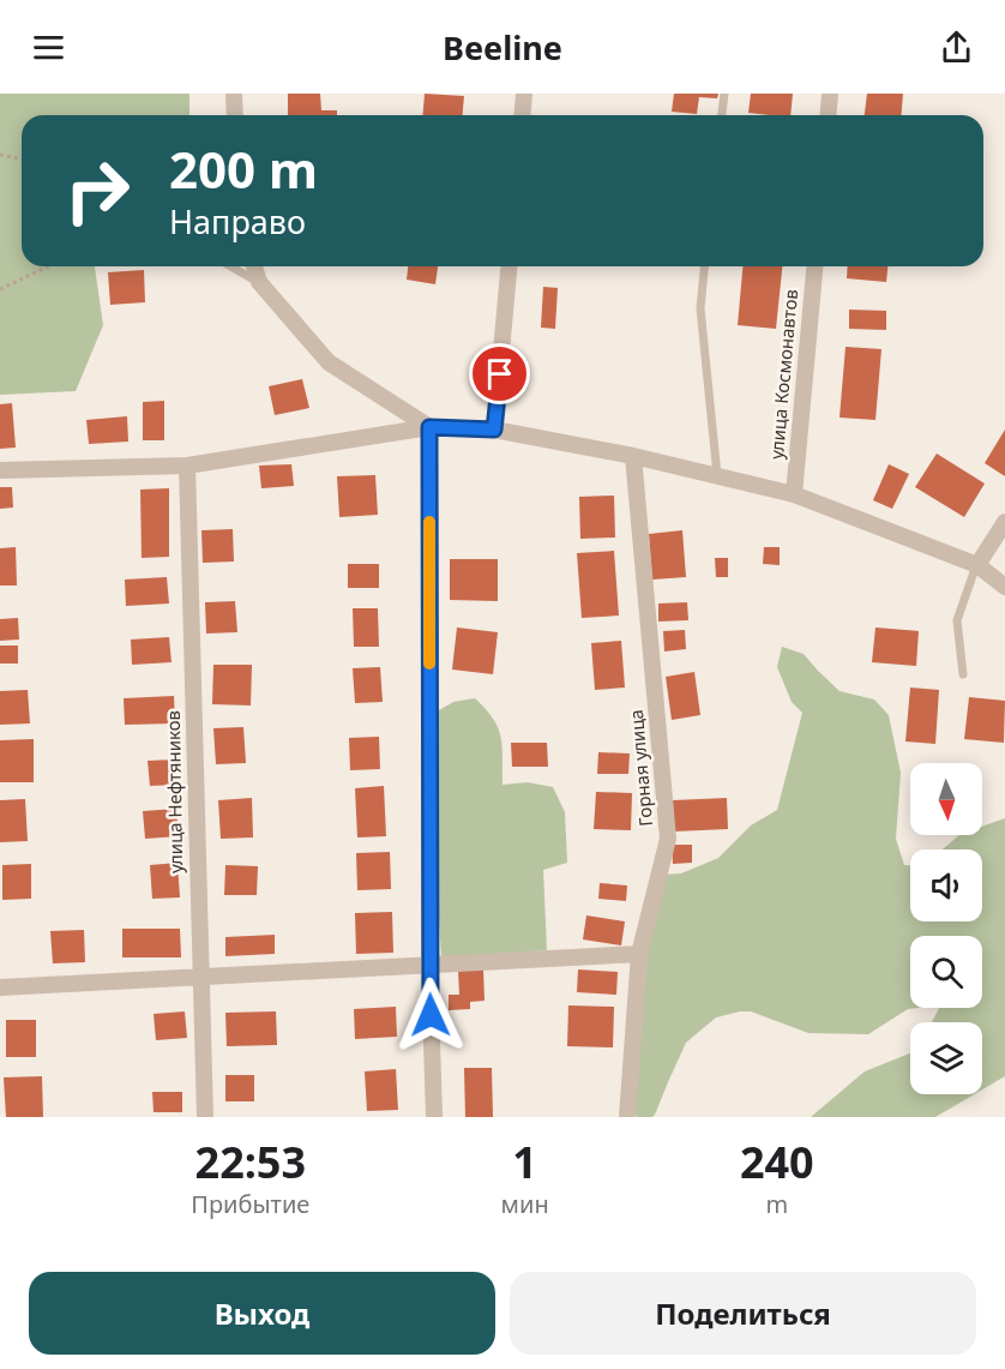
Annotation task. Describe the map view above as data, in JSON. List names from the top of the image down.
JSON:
{
  "streets": {
    "street": ["улица Космонавтов", "Горная улица", "улица Нефтяников"]
  },
  "north": "bottom",
  "page": {
    "header": "Beeline",
    "turn": ["200 m", "Направо"],
    "eta": [
      "22:53",
      "Прибытие",
      "1",
      "мин",
      "240",
      "m"
    ],
    "buttons": ["Выход", "Поделиться"]
  }
}
